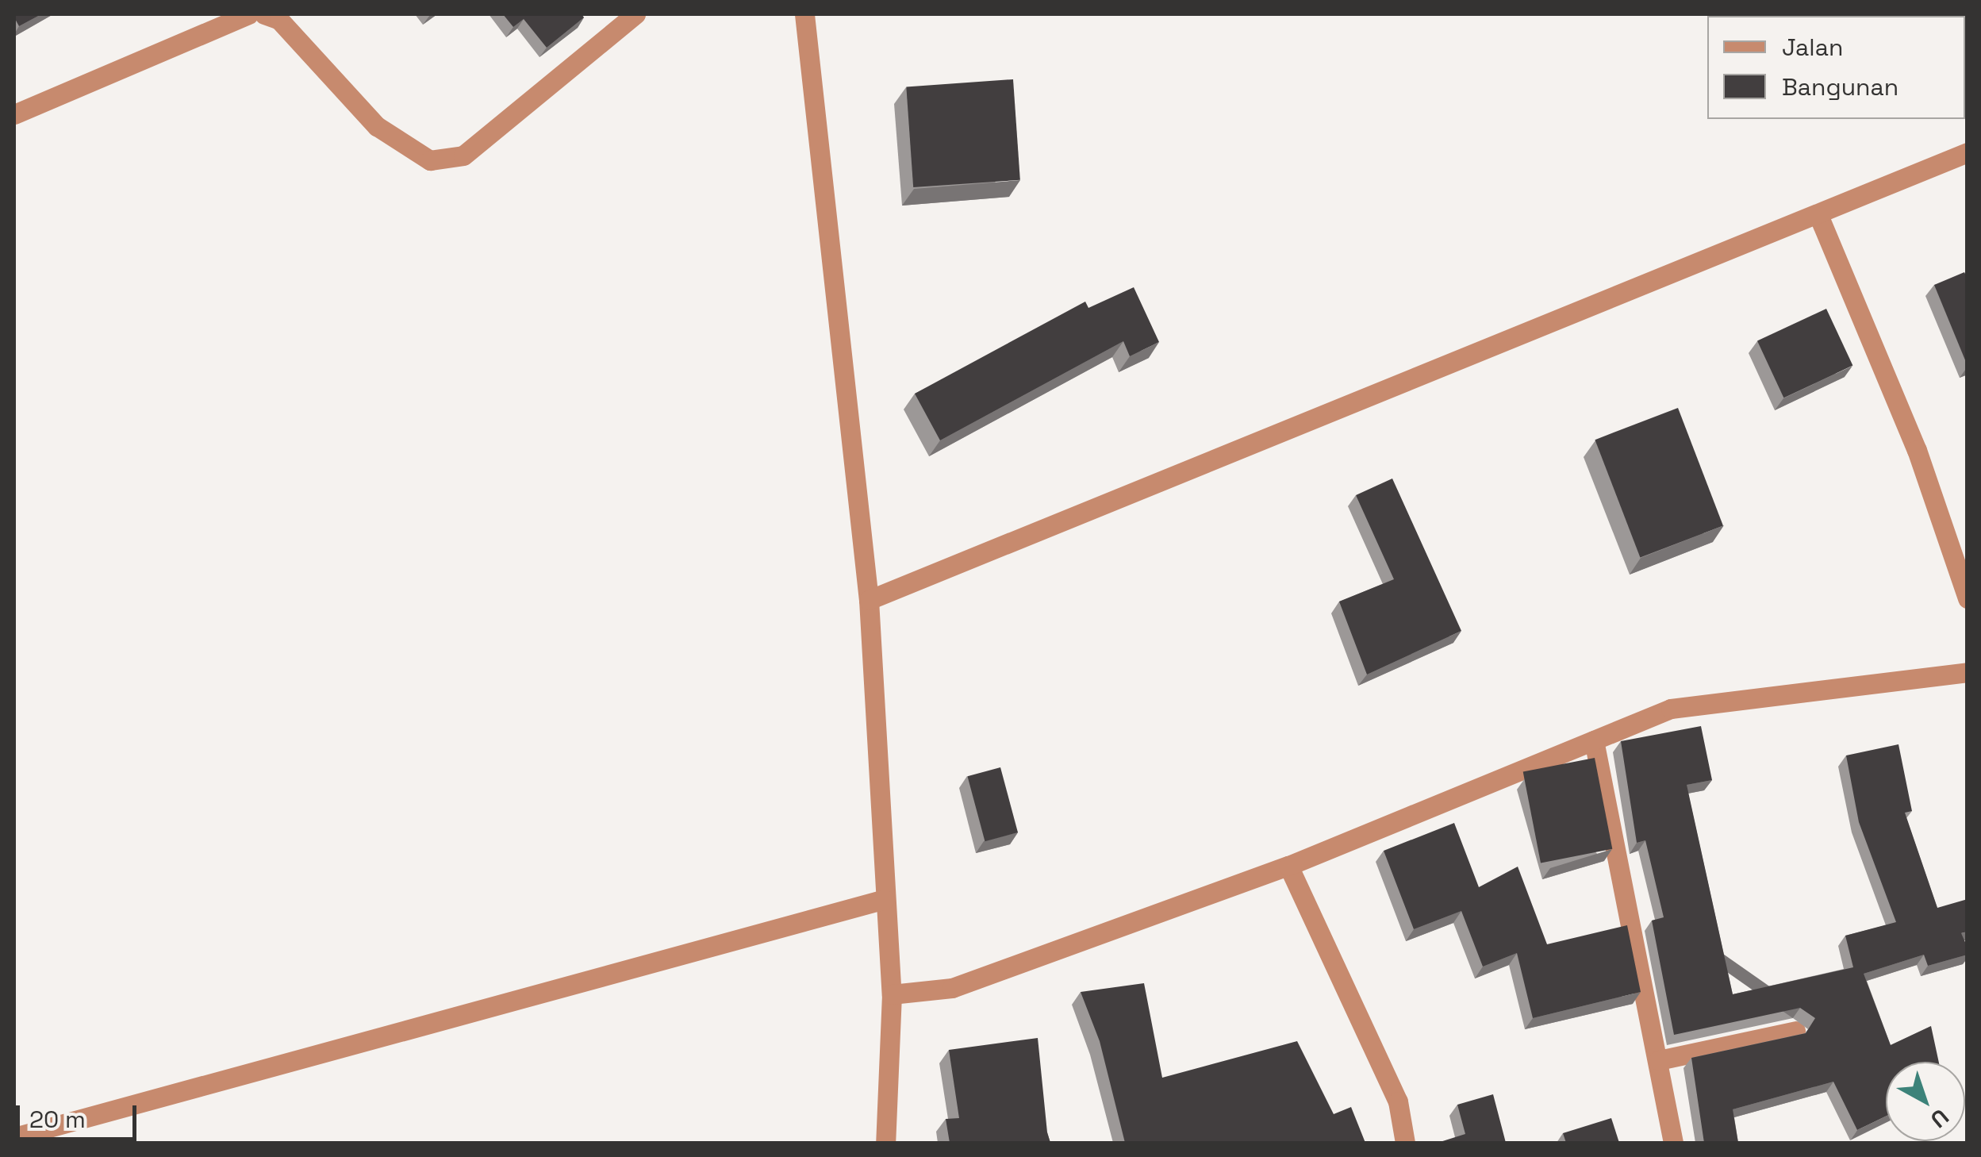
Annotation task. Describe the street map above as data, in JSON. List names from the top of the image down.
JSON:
{
  "legend": ["Jalan", "Bangunan"],
  "scale_bar": "20 m",
  "north": "bottom right"
}
